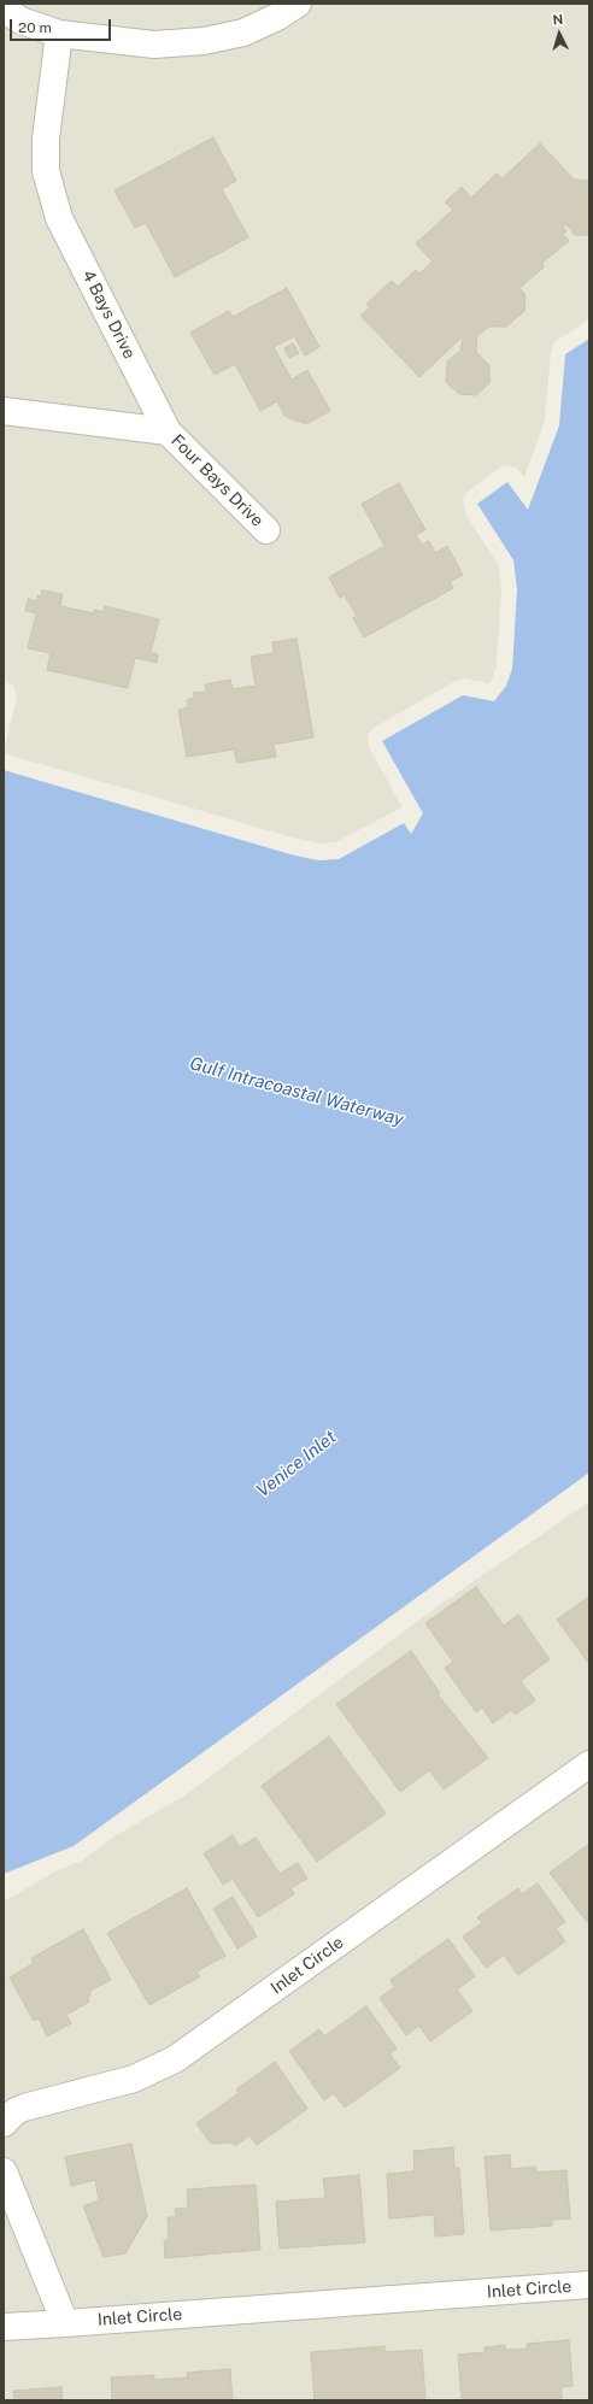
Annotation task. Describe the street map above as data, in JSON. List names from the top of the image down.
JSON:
{
  "streets": {
    "street": ["4 Bays Drive", "Four Bays Drive", "Inlet Circle"]
  },
  "crossings": [
    ["4 Bays Drive", "Four Bays Drive"]
  ],
  "water": ["Gulf Intracoastal Waterway", "Venice Inlet"],
  "scale_bar": "20 m",
  "north": "top"
}
